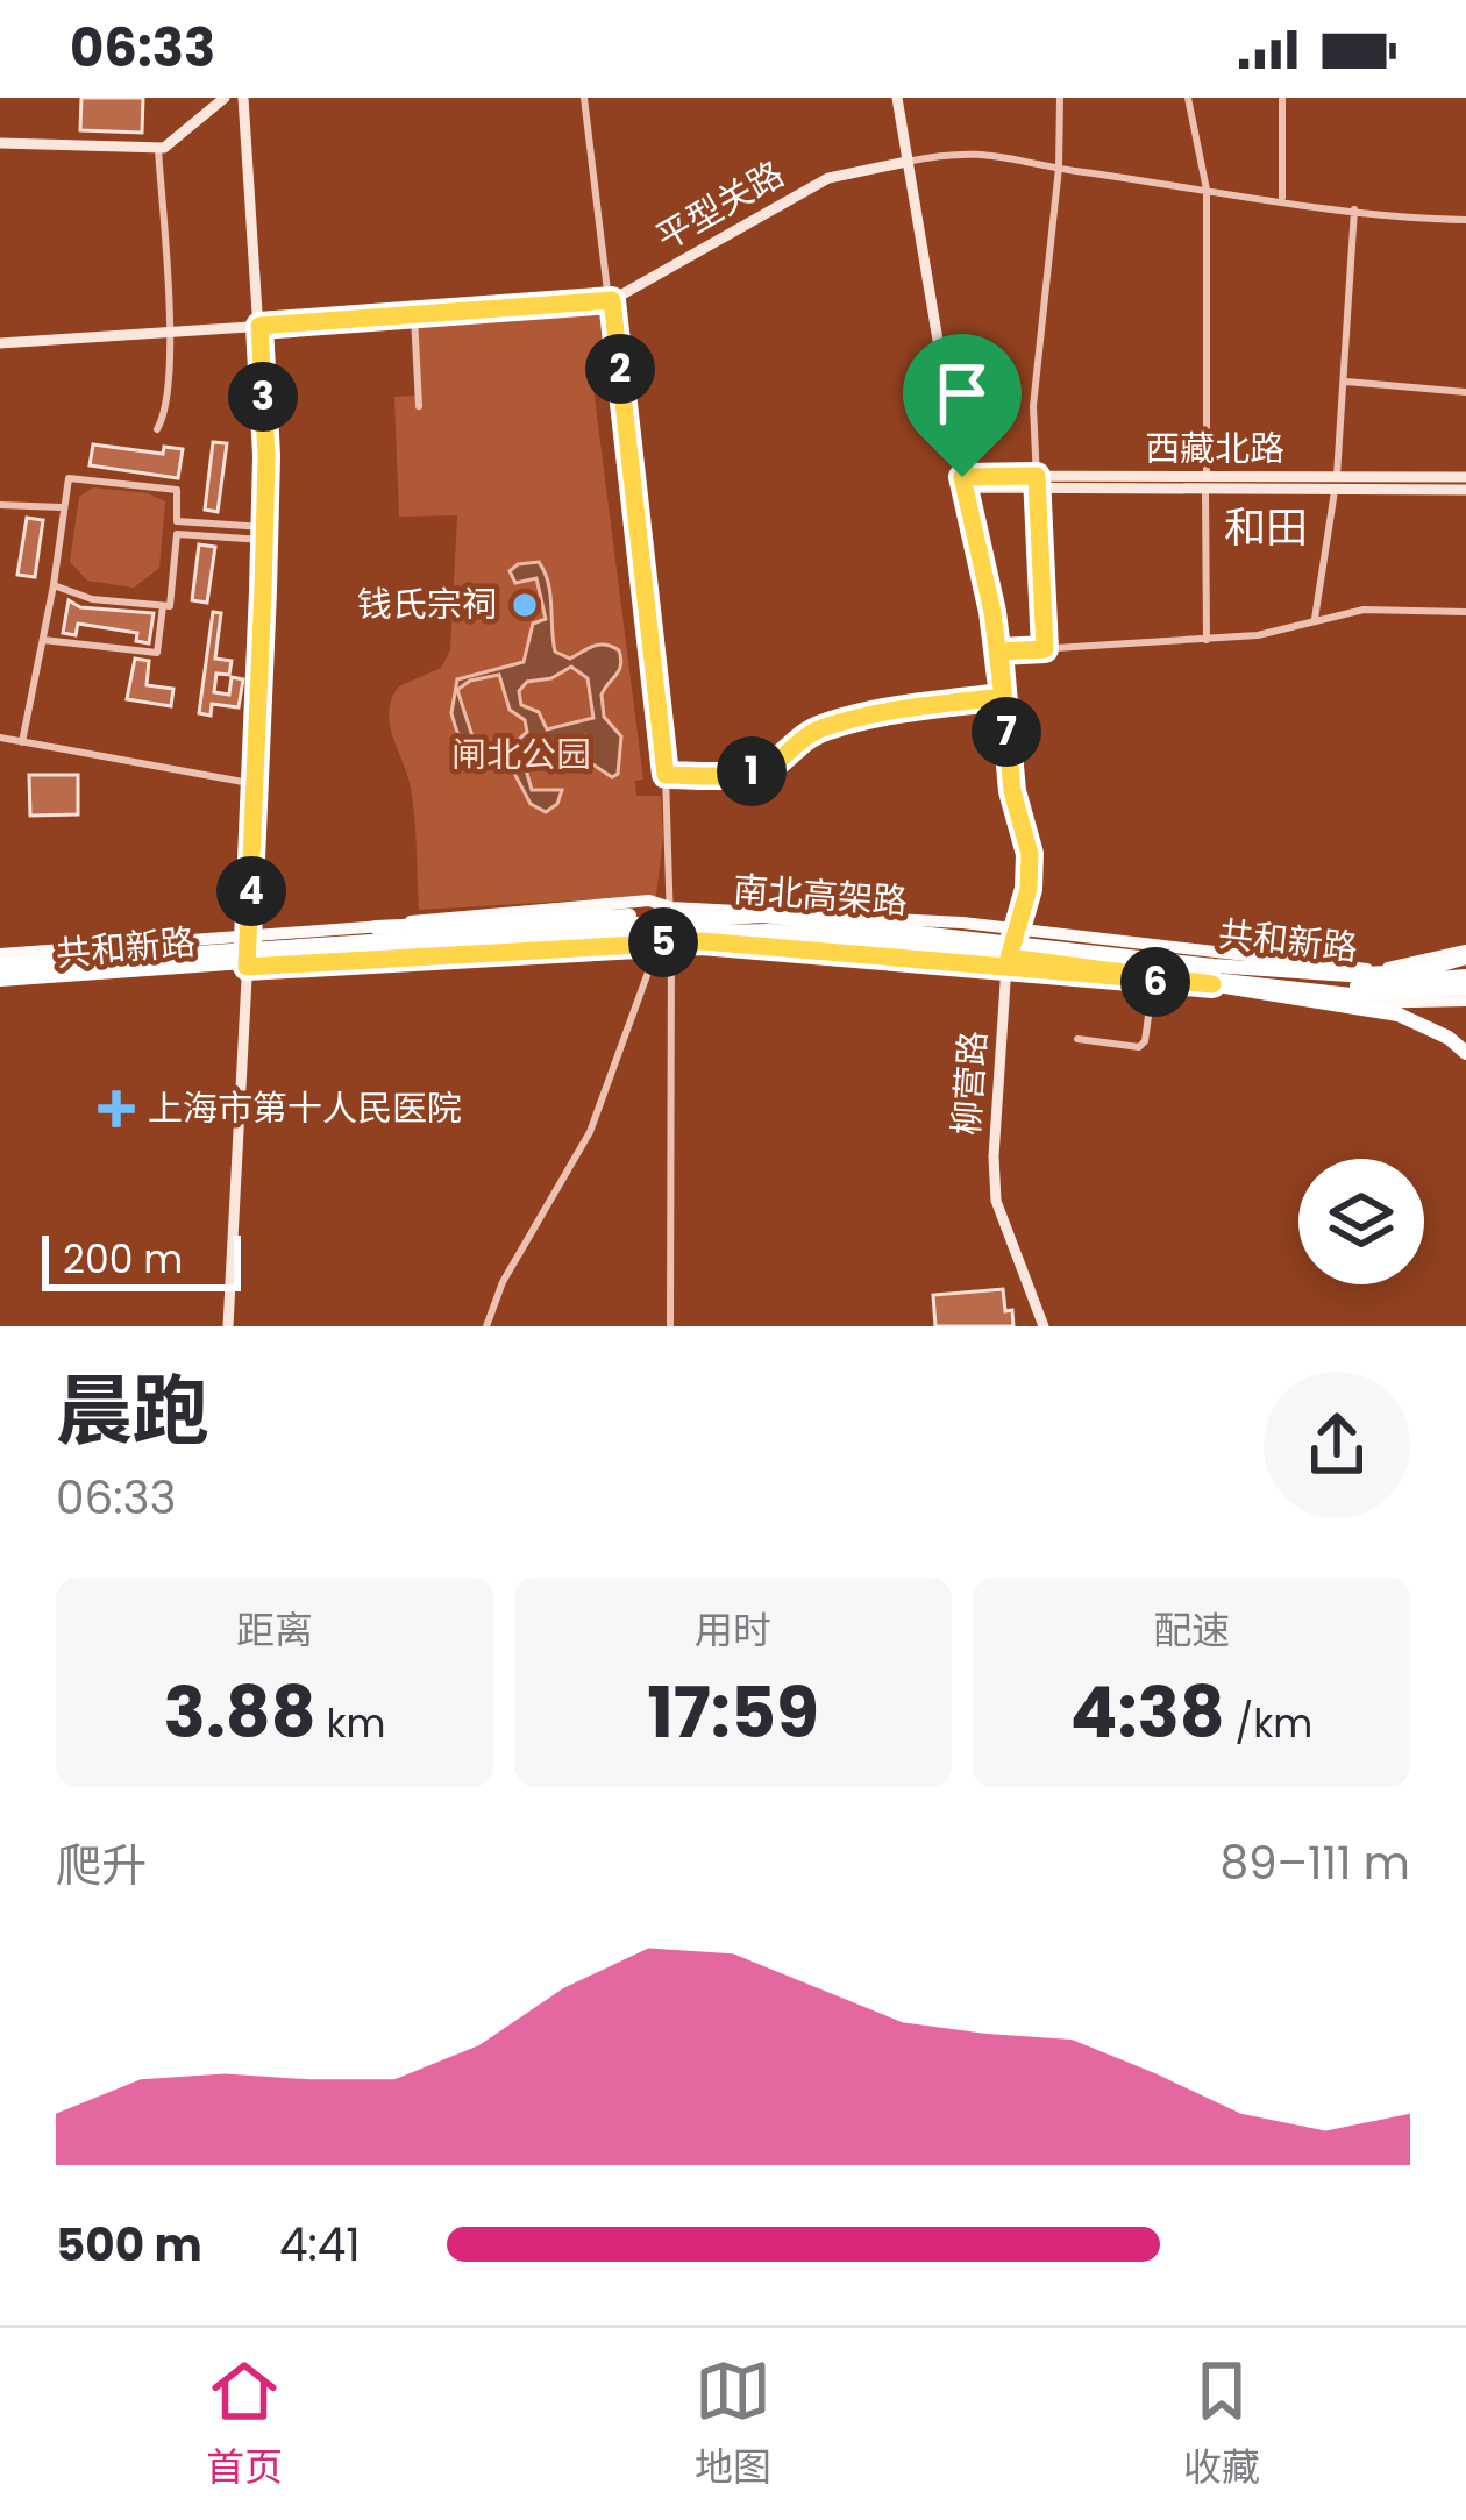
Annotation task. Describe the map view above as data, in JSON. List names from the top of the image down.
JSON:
{
  "streets": {
    "highway": ["南北高架路"],
    "main road": ["共和新路"],
    "street": ["平型关路", "西藏北路", "柳营路"]
  },
  "crossings": [
    ["平型关路", "柳营路"],
    ["西藏北路", "柳营路"],
    ["南北高架路", "共和新路"],
    ["共和新路", "柳营路"]
  ],
  "districts": ["和田"],
  "parks": ["闸北公园"],
  "places": {
    "other": ["钱氏宗祠"],
    "health": ["上海市第十人民医院"]
  },
  "scale_bar": "200 m",
  "page": {
    "status": "06:33",
    "pins": [
      "2",
      "3",
      "7",
      "1",
      "4",
      "5",
      "6"
    ],
    "scale": "200 m",
    "heading": ["晨跑", "06:33"],
    "stats": [
      ["距离", "3.88 km"],
      ["用时", "17:59"],
      ["配速", "4:38 /km"]
    ],
    "chart": ["爬升", "89–111 m"],
    "list": [
      {
        "name": "500 m",
        "note": "4:41"
      }
    ],
    "tabs": ["首页", "地图", "收藏"]
  }
}
